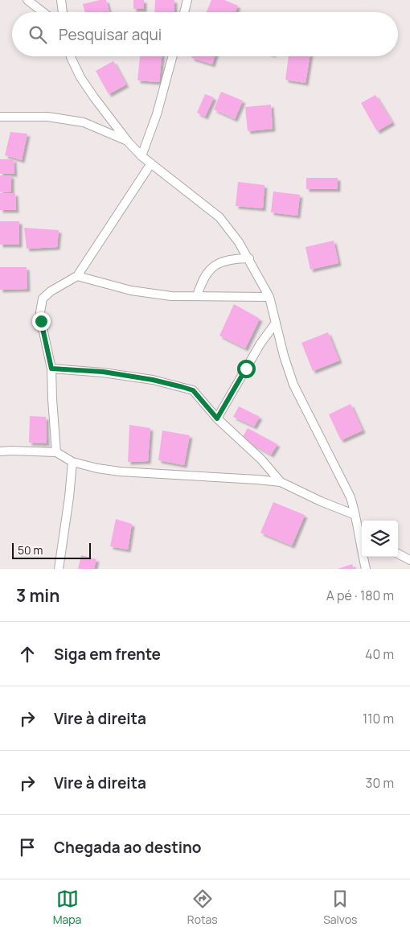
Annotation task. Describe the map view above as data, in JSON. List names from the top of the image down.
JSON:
{
  "scale_bar": "50 m",
  "page": {
    "search": "Pesquisar aqui",
    "scale": "50 m",
    "heading": ["3 min", "A pé · 180 m"],
    "list": [
      ["Siga em frente", "40 m"],
      ["Vire à direita", "110 m"],
      ["Vire à direita", "30 m"],
      "Chegada ao destino"
    ],
    "nav": ["Mapa", "Rotas", "Salvos"]
  }
}
